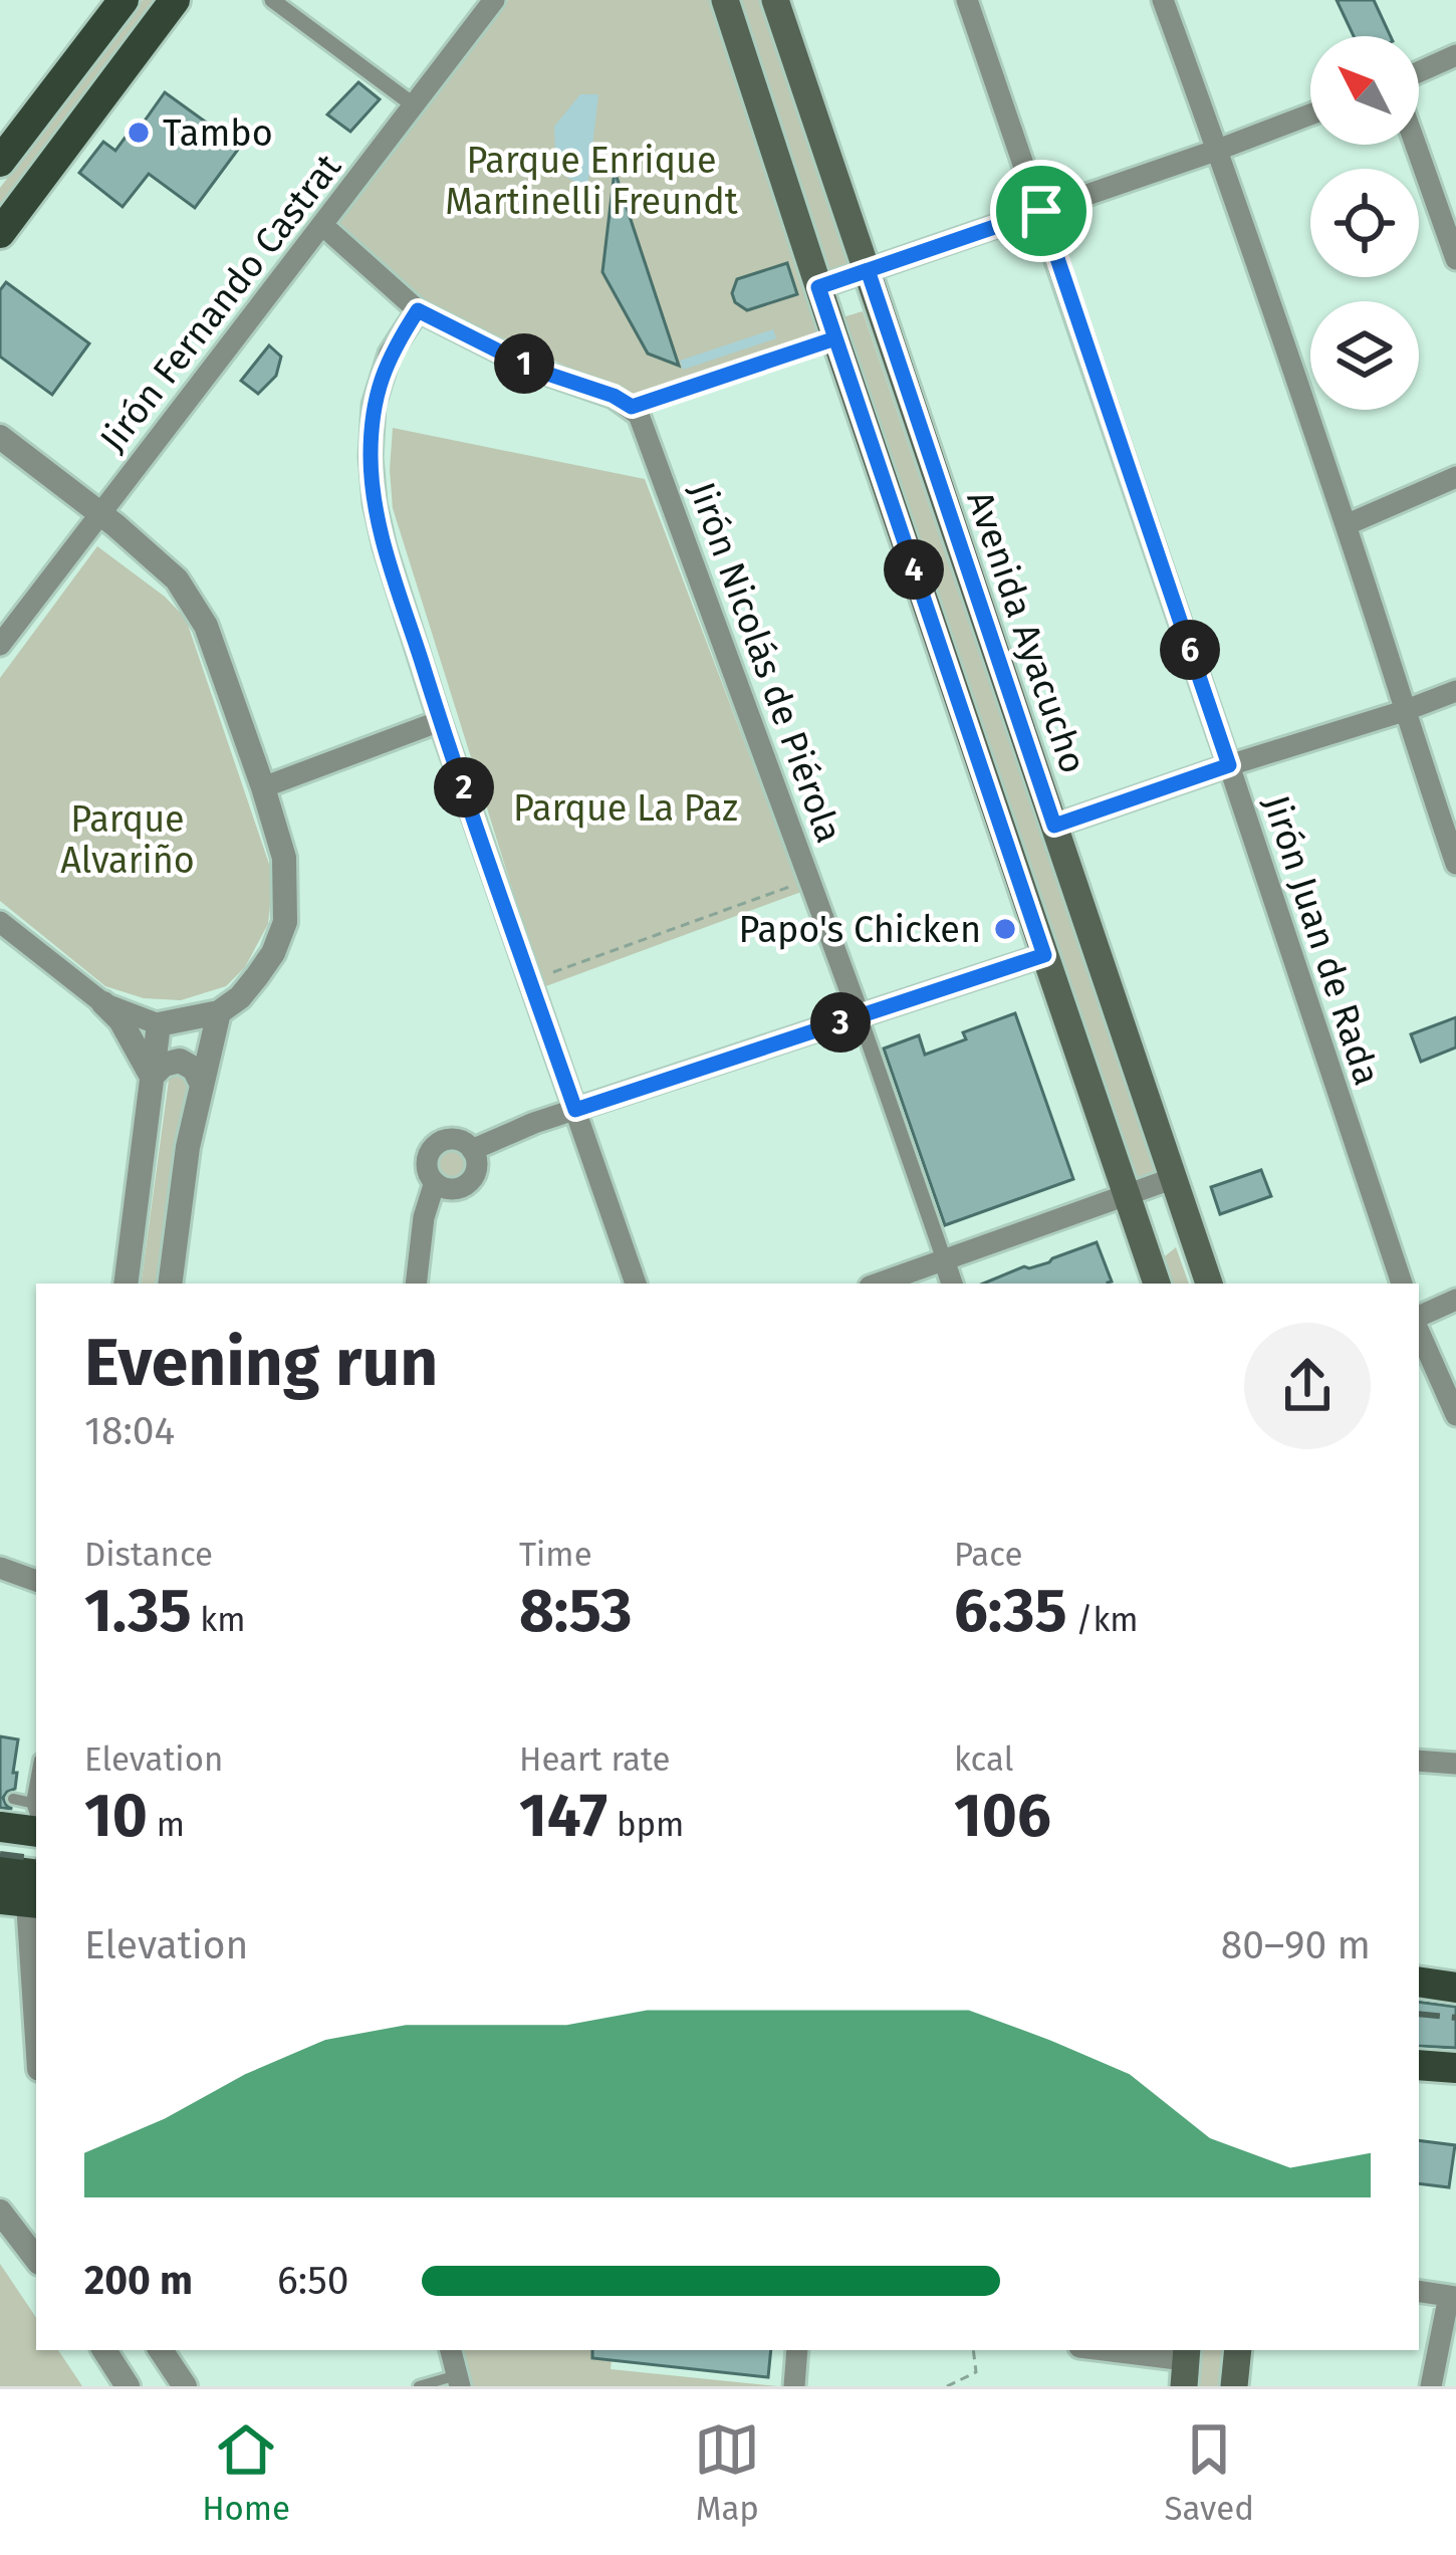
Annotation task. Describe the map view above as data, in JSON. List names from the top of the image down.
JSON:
{
  "streets": {
    "main road": ["Avenida Ayacucho"],
    "street": ["Jirón Fernando Castrat", "Jirón Nicolás de Piérola", "Jirón Juan de Rada"]
  },
  "parks": ["Parque Enrique Martinelli Freundt", "Parque La Paz", "Parque Alvariño"],
  "places": ["Tambo", "Papo's Chicken"],
  "north": "top left",
  "page": {
    "pins": [
      "1",
      "4",
      "6",
      "2",
      "3"
    ],
    "heading": ["Evening run", "18:04"],
    "stats": [
      ["Distance", "1.35 km"],
      ["Time", "8:53"],
      ["Pace", "6:35 /km"],
      ["Elevation", "10 m"],
      ["Heart rate", "147 bpm"],
      ["kcal", "106"]
    ],
    "chart": ["Elevation", "80–90 m"],
    "list": [
      {
        "name": "200 m",
        "note": "6:50"
      }
    ],
    "tabs": ["Home", "Map", "Saved"]
  }
}
